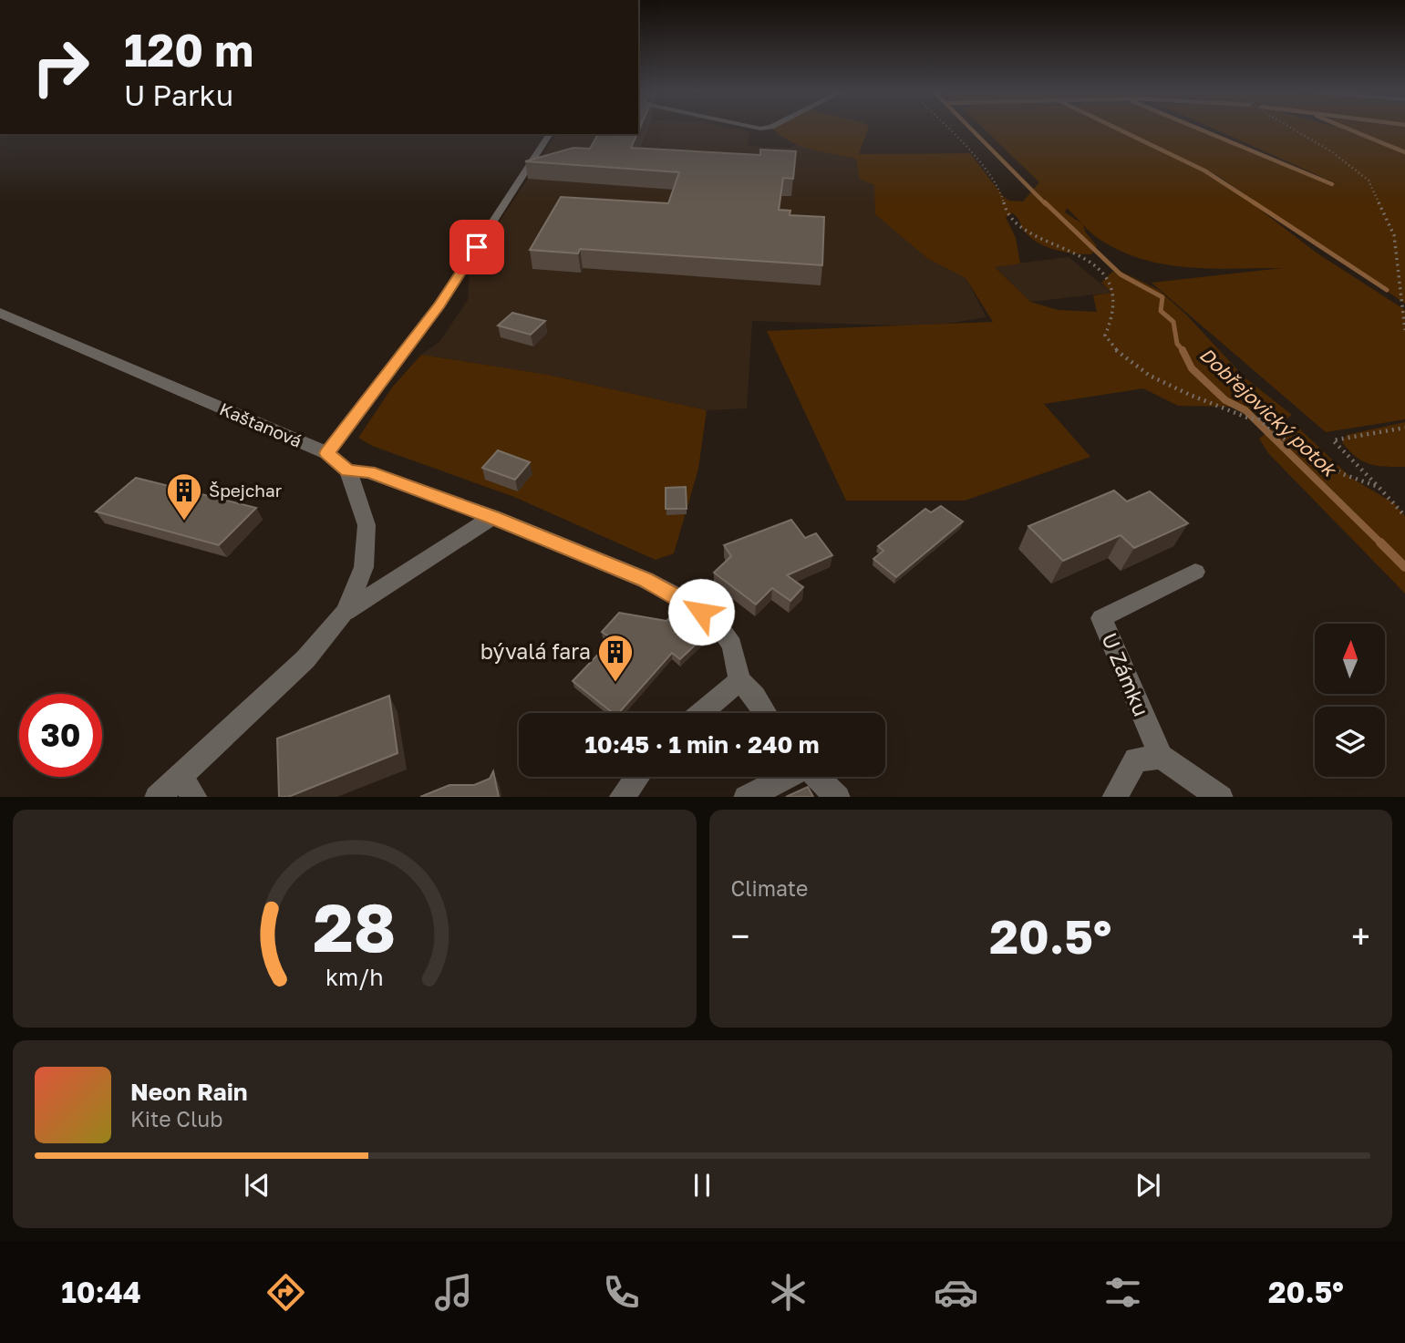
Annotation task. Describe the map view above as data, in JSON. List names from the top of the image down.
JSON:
{
  "streets": {
    "street": ["Kaštanová", "U Zámku"]
  },
  "water": ["Dobřejovický potok"],
  "places": {
    "building": ["Špejchar", "bývalá fara"]
  },
  "north": "top",
  "page": {
    "turn": ["120 m", "U Parku"],
    "limit": "30",
    "trip": "10:45 · 1 min · 240 m",
    "tile": "Climate",
    "heat": ["−", "20.5°", "+"],
    "song": ["Neon Rain", "Kite Club"],
    "tabs": ["10:44", "20.5°"],
    "gauge": ["28", "km/h"]
  }
}
